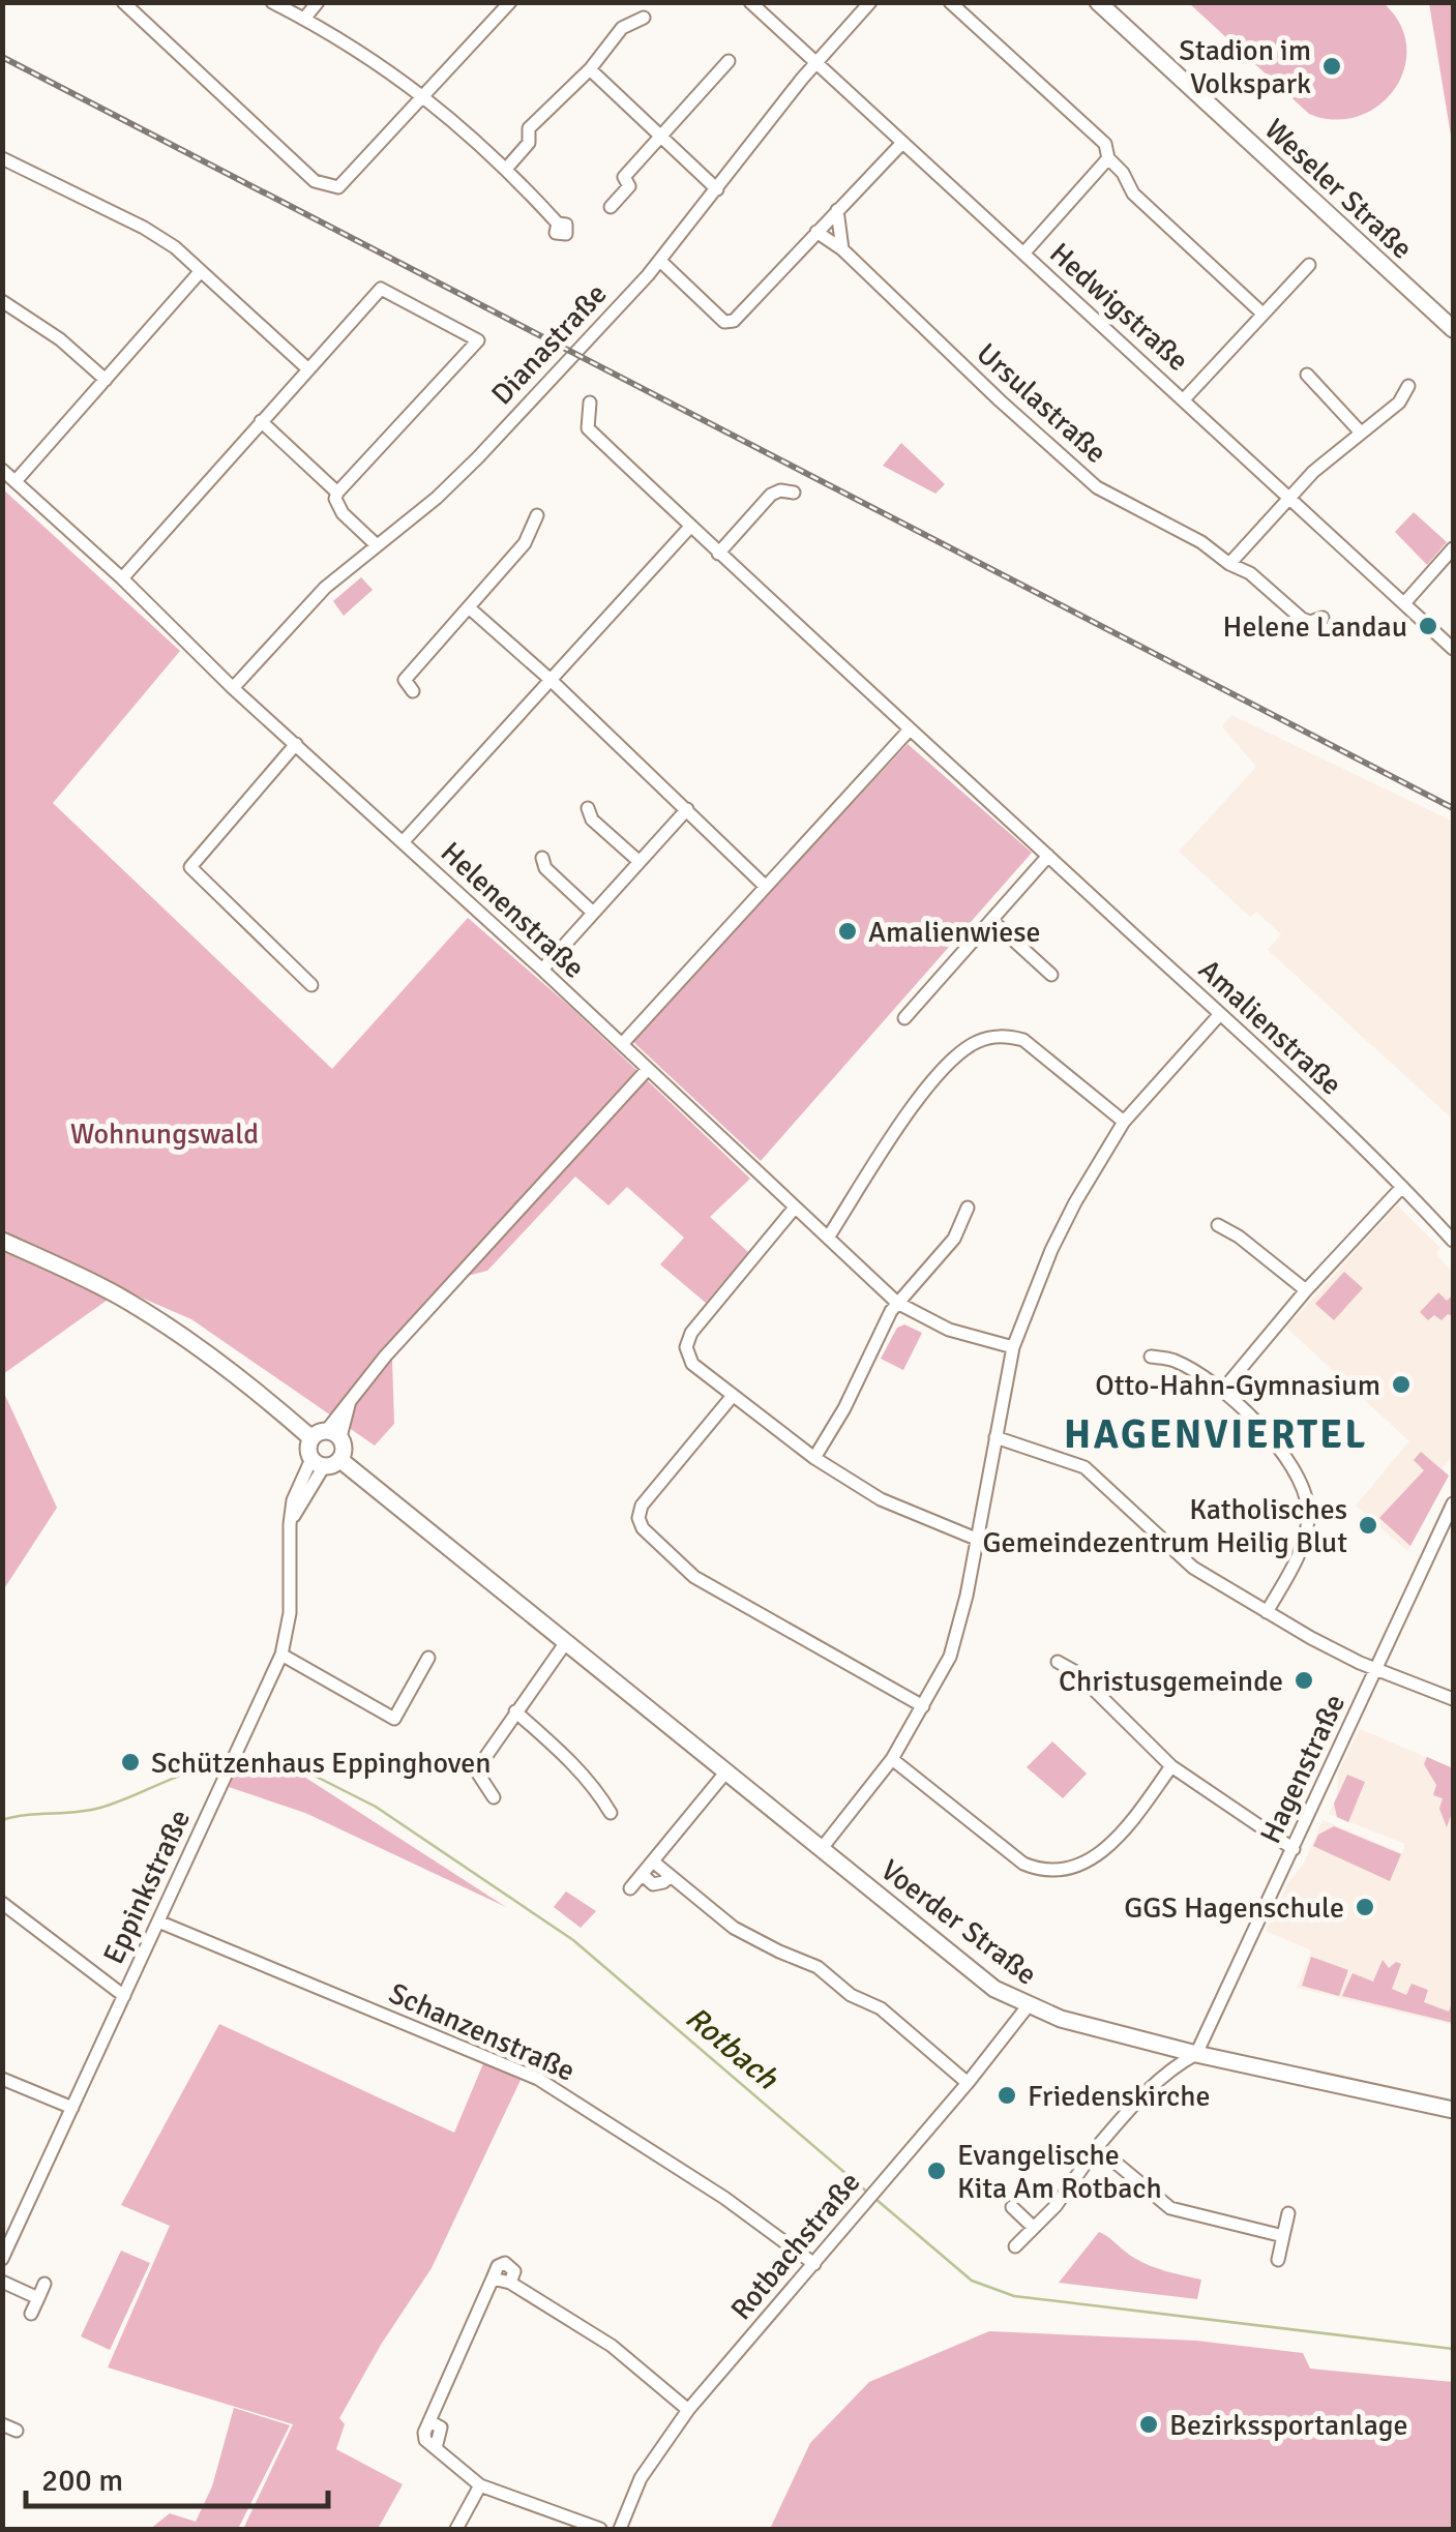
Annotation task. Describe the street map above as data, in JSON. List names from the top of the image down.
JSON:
{
  "streets": {
    "main road": ["Weseler Straße", "Voerder Straße"],
    "street": [
      "Hedwigstraße",
      "Dianastraße",
      "Ursulastraße",
      "Helenenstraße",
      "Amalienstraße",
      "Hagenstraße",
      "Eppinkstraße",
      "Schanzenstraße",
      "Rotbachstraße"
    ]
  },
  "crossings": [
    ["Hedwigstraße", "Dianastraße"],
    ["Dianastraße", "Helenenstraße"],
    ["Hagenstraße", "Voerder Straße"],
    ["Eppinkstraße", "Schanzenstraße"],
    ["Voerder Straße", "Rotbachstraße"],
    ["Schanzenstraße", "Rotbachstraße"]
  ],
  "districts": ["HAGENVIERTEL"],
  "water": ["Rotbach"],
  "parks": ["Wohnungswald"],
  "places": [
    "Stadion im Volkspark",
    "Helene Landau",
    "Amalienwiese",
    "Otto-Hahn-Gymnasium",
    "Katholisches Gemeindezentrum Heilig Blut",
    "Christusgemeinde",
    "Schützenhaus Eppinghoven",
    "GGS Hagenschule",
    "Friedenskirche",
    "Evangelische Kita Am Rotbach",
    "Bezirkssportanlage"
  ],
  "scale_bar": "200 m"
}
